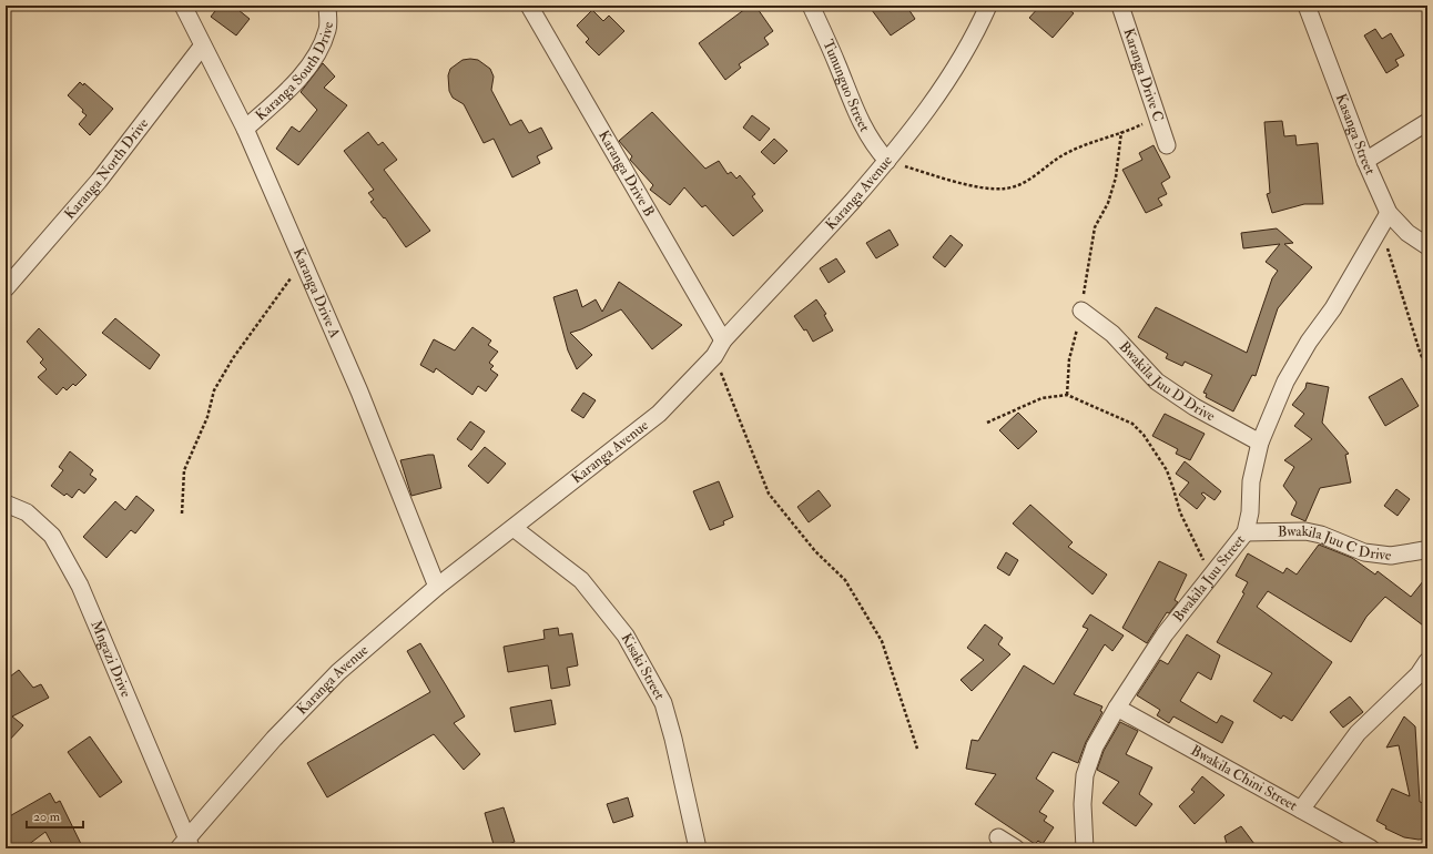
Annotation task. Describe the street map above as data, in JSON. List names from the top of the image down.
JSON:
{
  "streets": {
    "street": [
      "Karanga South Drive",
      "Karanga Drive C",
      "Tununguo Street",
      "Kasanga Street",
      "Karanga North Drive",
      "Karanga Drive B",
      "Karanga Avenue",
      "Karanga Drive A",
      "Bwakila Juu D Drive",
      "Bwakila Juu C Drive",
      "Bwakila Juu Street",
      "Mngazi Drive",
      "Kisaki Street",
      "Bwakila Chini Street"
    ]
  },
  "crossings": [
    ["Karanga South Drive", "Karanga Drive A"],
    ["Tununguo Street", "Karanga Avenue"],
    ["Kasanga Street", "Bwakila Juu Street"],
    ["Karanga North Drive", "Karanga Drive A"],
    ["Karanga Drive B", "Karanga Avenue"],
    ["Karanga Avenue", "Karanga Drive A"],
    ["Karanga Avenue", "Mngazi Drive"],
    ["Karanga Avenue", "Kisaki Street"],
    ["Bwakila Juu D Drive", "Bwakila Juu Street"],
    ["Bwakila Juu C Drive", "Bwakila Juu Street"],
    ["Bwakila Juu Street", "Bwakila Chini Street"]
  ],
  "scale_bar": "20 m"
}
